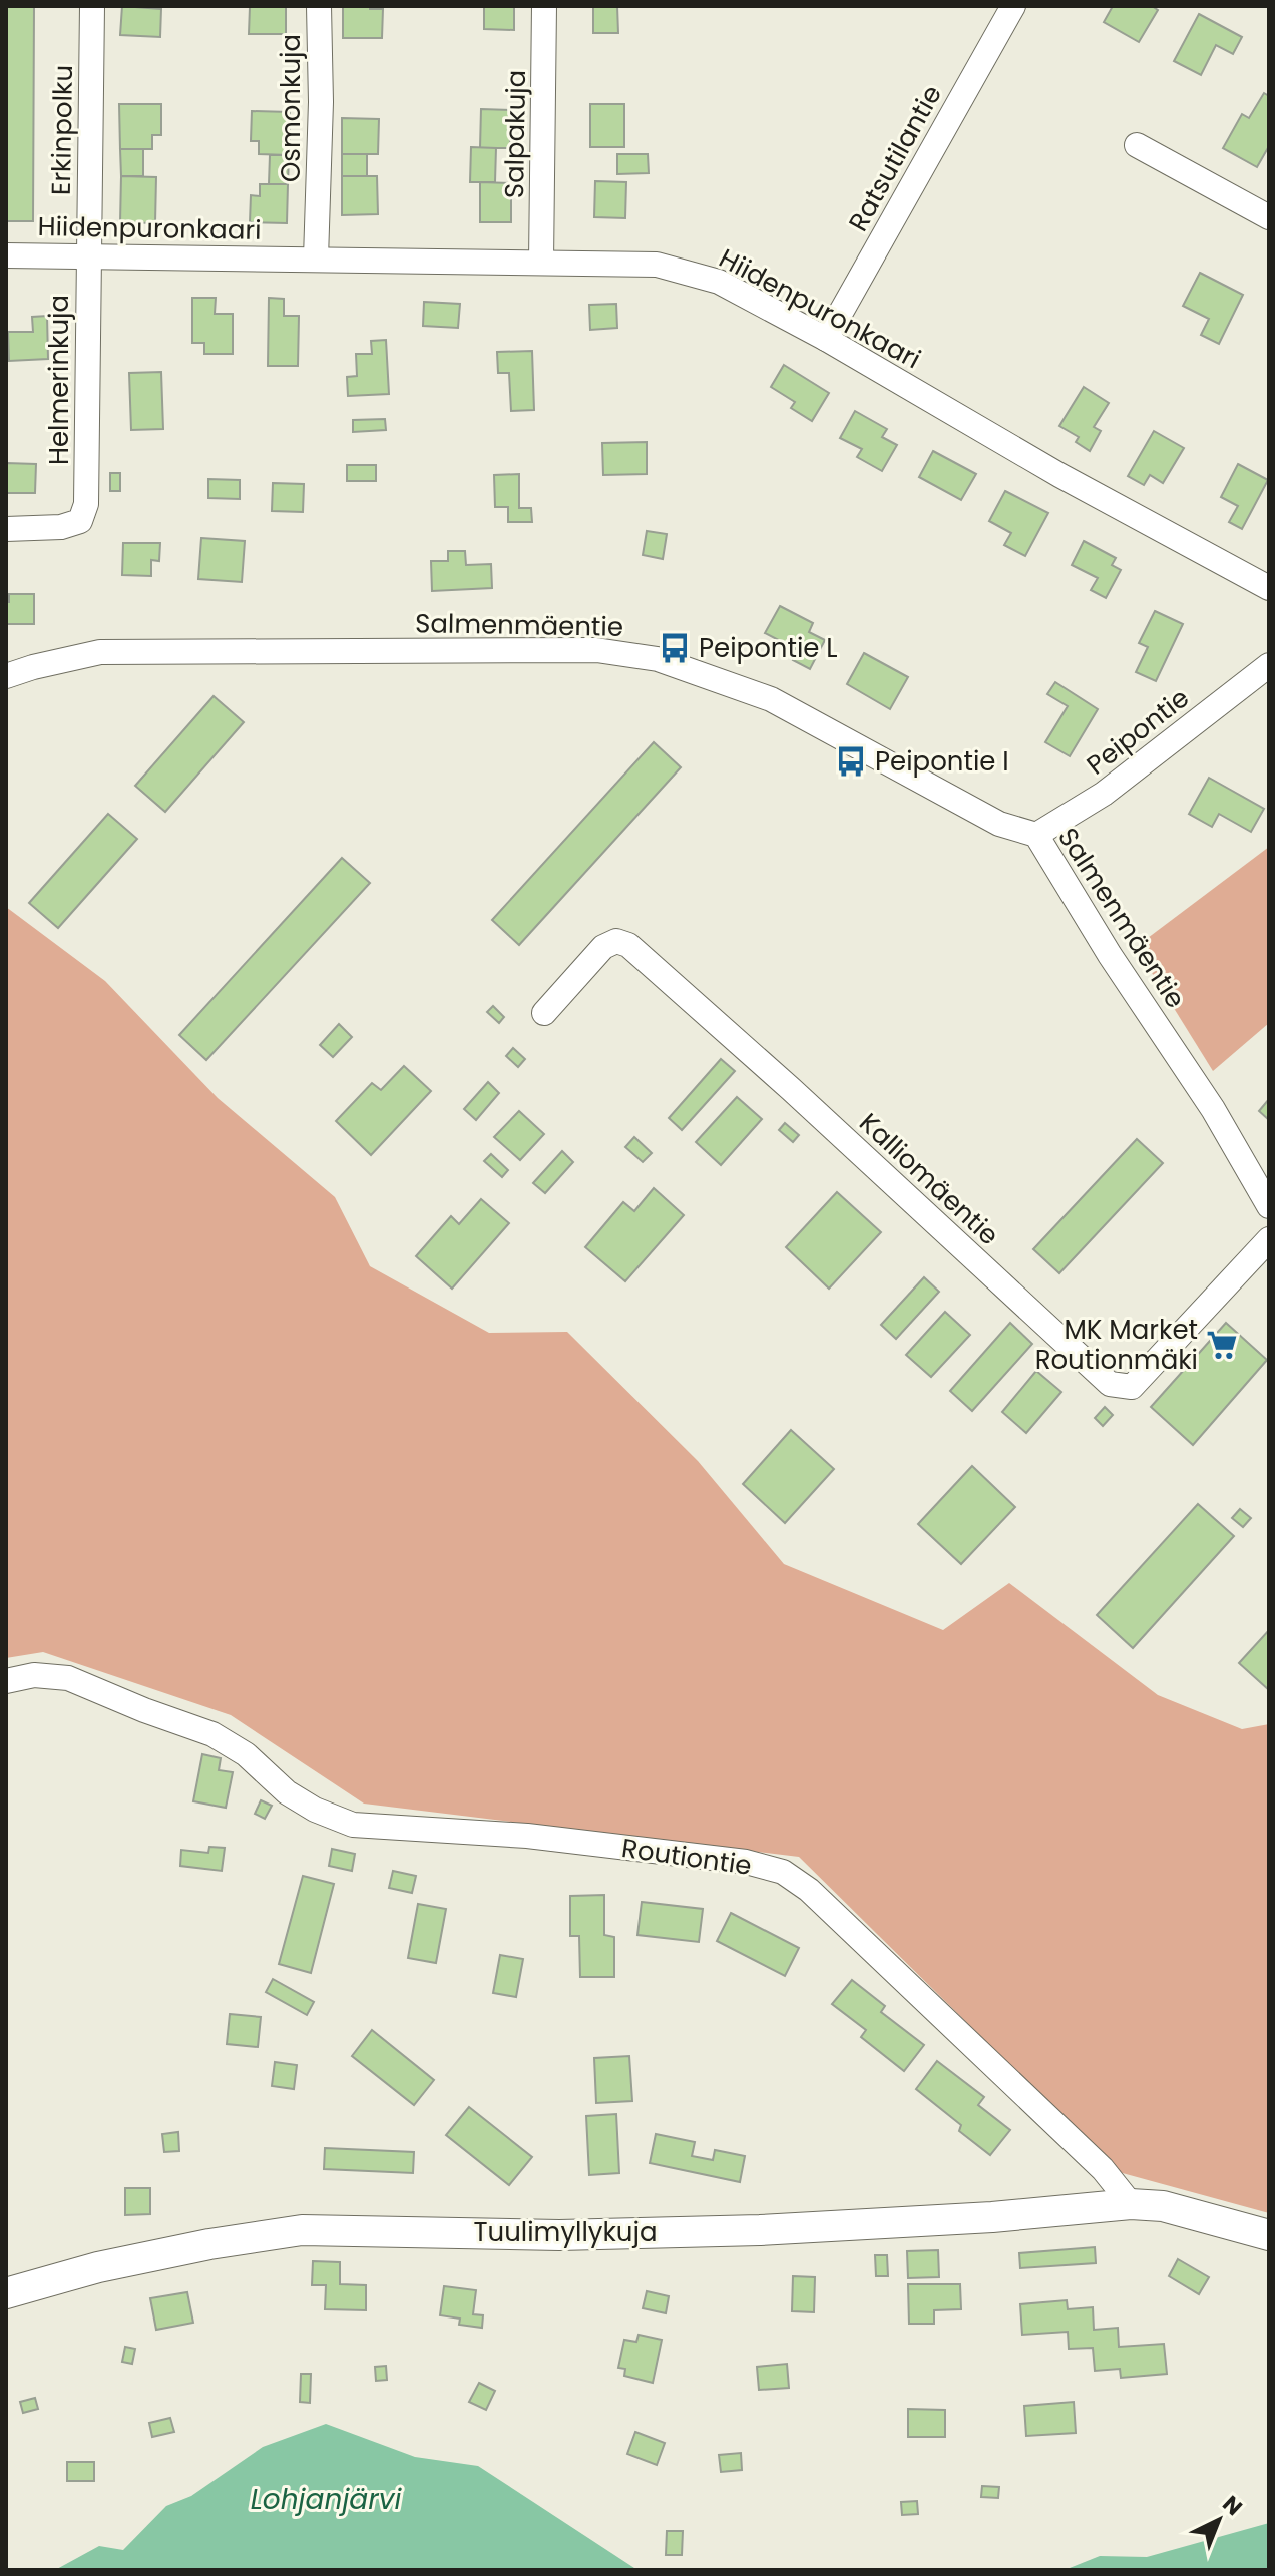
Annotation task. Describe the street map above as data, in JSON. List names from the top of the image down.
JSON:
{
  "streets": {
    "street": [
      "Osmonkuja",
      "Erkinpolku",
      "Salpakuja",
      "Ratsutilantie",
      "Hiidenpuronkaari",
      "Helmerinkuja",
      "Salmenmäentie",
      "Peipontie",
      "Kalliomäentie",
      "Routiontie",
      "Tuulimyllykuja"
    ]
  },
  "crossings": [
    ["Osmonkuja", "Hiidenpuronkaari"],
    ["Erkinpolku", "Hiidenpuronkaari"],
    ["Erkinpolku", "Helmerinkuja"],
    ["Salpakuja", "Hiidenpuronkaari"],
    ["Ratsutilantie", "Hiidenpuronkaari"],
    ["Hiidenpuronkaari", "Helmerinkuja"],
    ["Salmenmäentie", "Peipontie"],
    ["Routiontie", "Tuulimyllykuja"]
  ],
  "water": ["Lohjanjärvi"],
  "places": {
    "bus stop": ["Peipontie L", "Peipontie I"],
    "supermarket": ["MK Market Routionmäki"]
  },
  "north": "top right"
}
